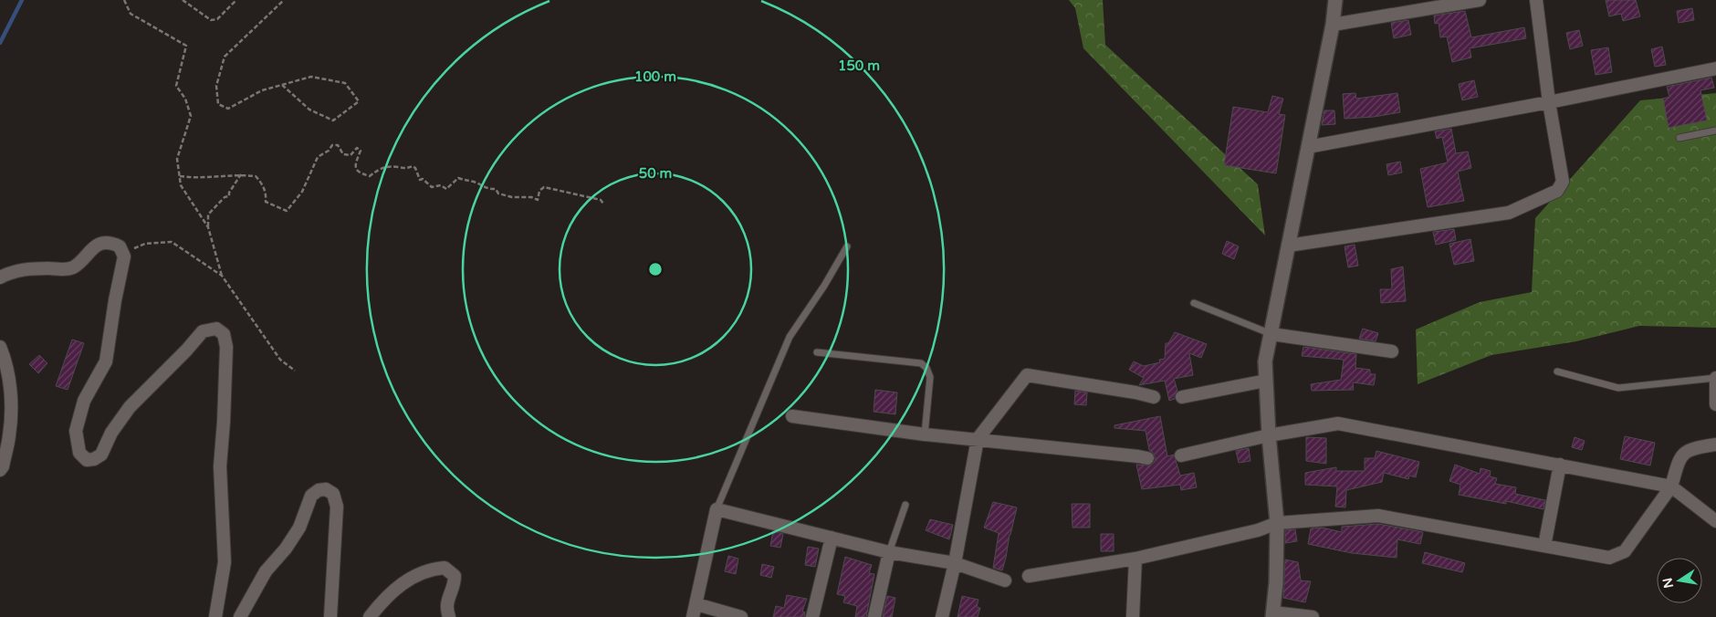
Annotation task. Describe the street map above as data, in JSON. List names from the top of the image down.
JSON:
{
  "north": "left",
  "rings": ["150 m", "100 m", "50 m"]
}
